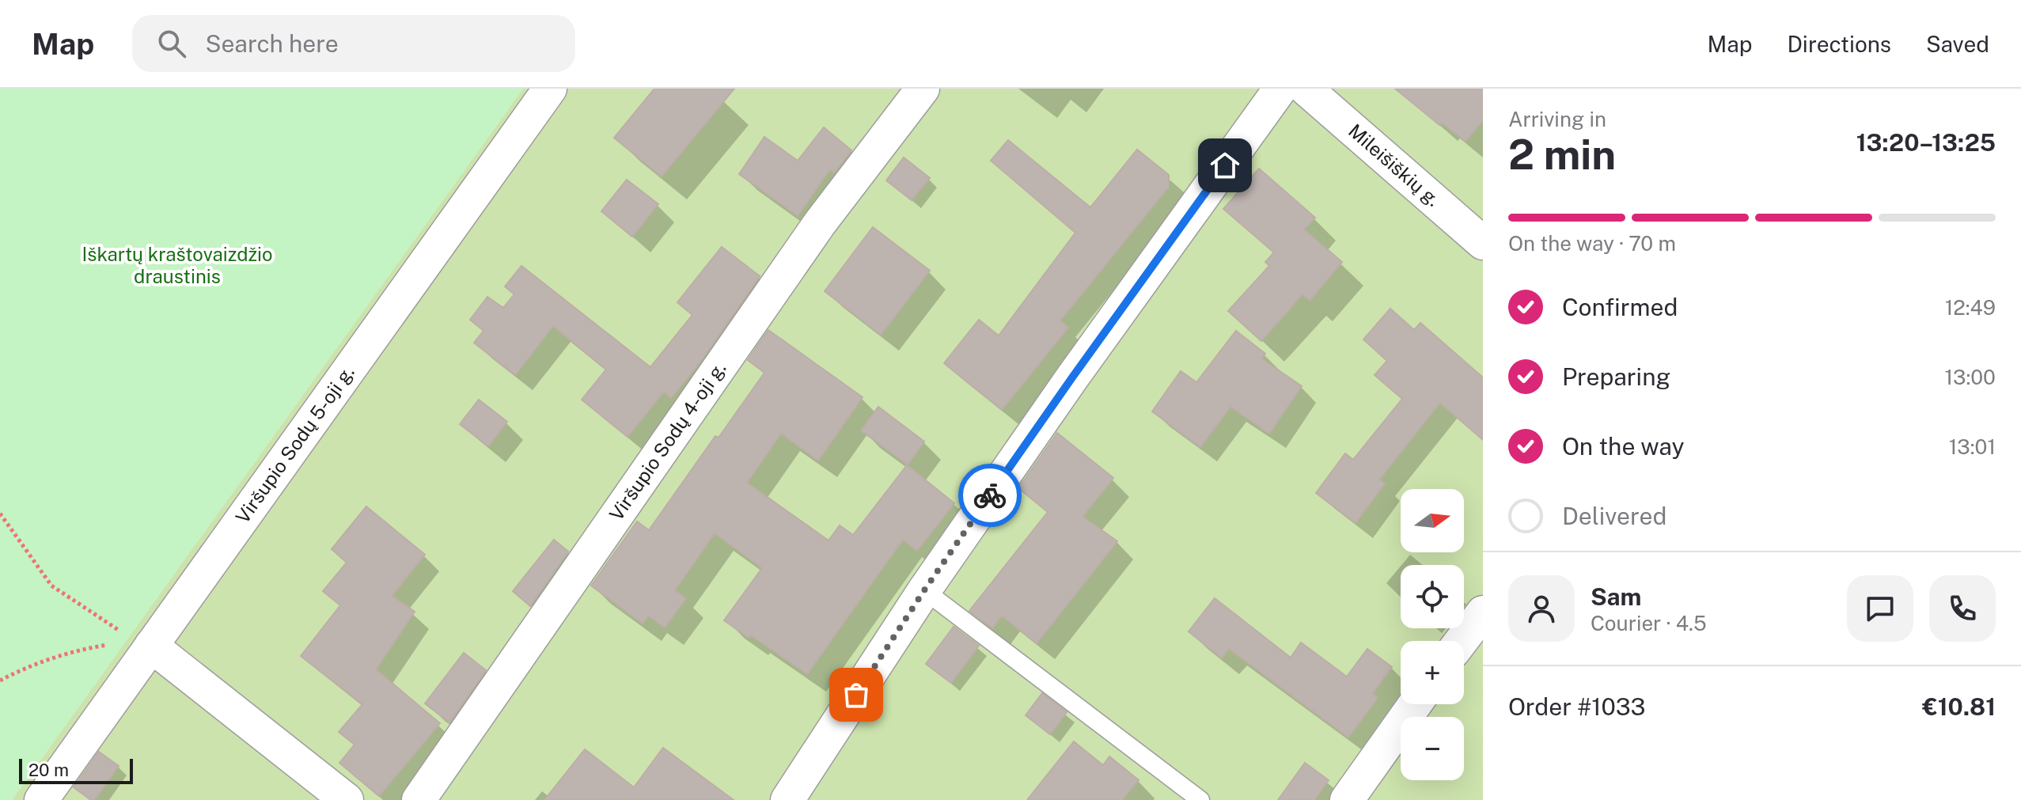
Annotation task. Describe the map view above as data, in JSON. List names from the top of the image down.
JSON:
{
  "streets": {
    "street": ["Mileišiškių g.", "Viršupio Sodų 4-oji g.", "Viršupio Sodų 5-oji g."]
  },
  "parks": ["Iškartų kraštovaizdžio draustinis"],
  "scale_bar": "20 m",
  "north": "right",
  "page": {
    "header": "Map",
    "search": "Search here",
    "nav": ["Map", "Directions", "Saved"],
    "heading": ["2 min", "Arriving in", "13:20–13:25"],
    "panel": [
      "Sam",
      "Courier · 4.5",
      "Order #1033",
      "€10.81"
    ],
    "bar": "On the way · 70 m",
    "list": [
      ["Confirmed", "12:49"],
      ["Preparing", "13:00"],
      ["On the way", "13:01"],
      "Delivered"
    ],
    "map_buttons": ["+", "−"],
    "scale": "20 m"
  }
}
